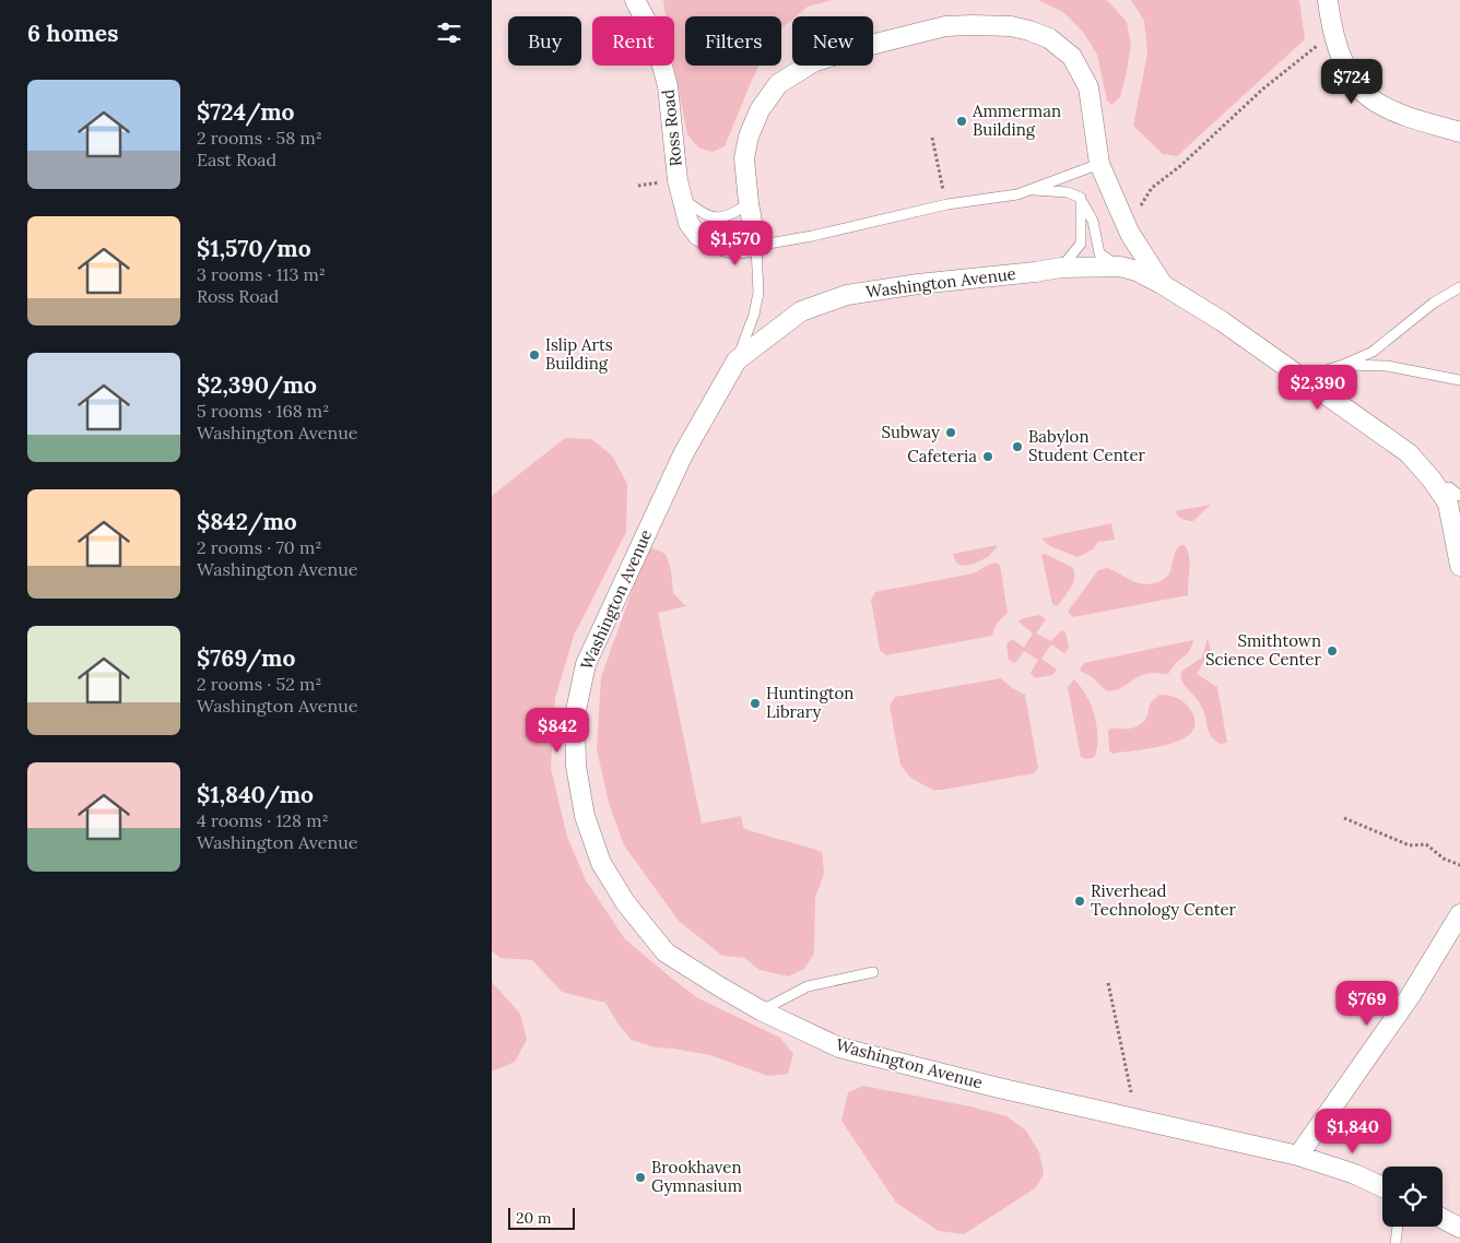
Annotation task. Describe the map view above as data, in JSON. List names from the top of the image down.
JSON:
{
  "streets": {
    "street": ["Ross Road", "Washington Avenue"]
  },
  "crossings": [
    ["Ross Road", "Washington Avenue"]
  ],
  "places": [
    "Ammerman Building",
    "Islip Arts Building",
    "Subway",
    "Babylon Student Center",
    "Cafeteria",
    "Smithtown Science Center",
    "Huntington Library",
    "Riverhead Technology Center",
    "Brookhaven Gymnasium"
  ],
  "scale_bar": "20 m",
  "page": {
    "heading": "6 homes",
    "chip": [
      "Buy",
      "Rent",
      "Filters",
      "New"
    ],
    "price": [
      "$724",
      "$1,570",
      "$2,390",
      "$842",
      "$769",
      "$1,840"
    ],
    "list": [
      {
        "name": "$724/mo",
        "note": "2 rooms · 58 m² · East Road"
      },
      {
        "name": "$1,570/mo",
        "note": "3 rooms · 113 m² · Ross Road"
      },
      {
        "name": "$2,390/mo",
        "note": "5 rooms · 168 m² · Washington Avenue"
      },
      {
        "name": "$842/mo",
        "note": "2 rooms · 70 m² · Washington Avenue"
      },
      {
        "name": "$769/mo",
        "note": "2 rooms · 52 m² · Washington Avenue"
      },
      {
        "name": "$1,840/mo",
        "note": "4 rooms · 128 m² · Washington Avenue"
      }
    ],
    "scale": "20 m"
  }
}
